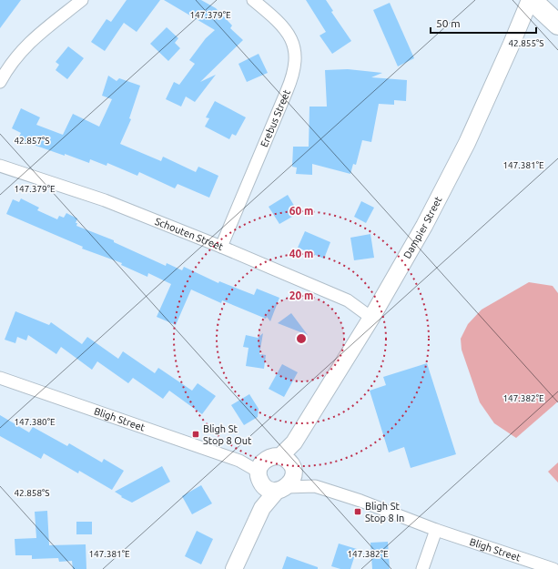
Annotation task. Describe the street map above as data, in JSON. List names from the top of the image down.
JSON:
{
  "streets": {
    "street": [
      "Erebus Street",
      "Dampier Street",
      "Schouten Street",
      "Bligh Street"
    ]
  },
  "crossings": [
    ["Erebus Street", "Schouten Street"],
    ["Dampier Street", "Schouten Street"],
    ["Dampier Street", "Bligh Street"]
  ],
  "places": {
    "transit": ["Bligh St Stop 8 Out", "Bligh St Stop 8 In"]
  },
  "scale_bar": "50 m",
  "coordinates": [
    "147.379°E",
    "42.855°S",
    "42.857°S",
    "147.381°E",
    "147.382°E",
    "147.380°E",
    "42.858°S"
  ],
  "rings": ["60 m", "40 m", "20 m"]
}
